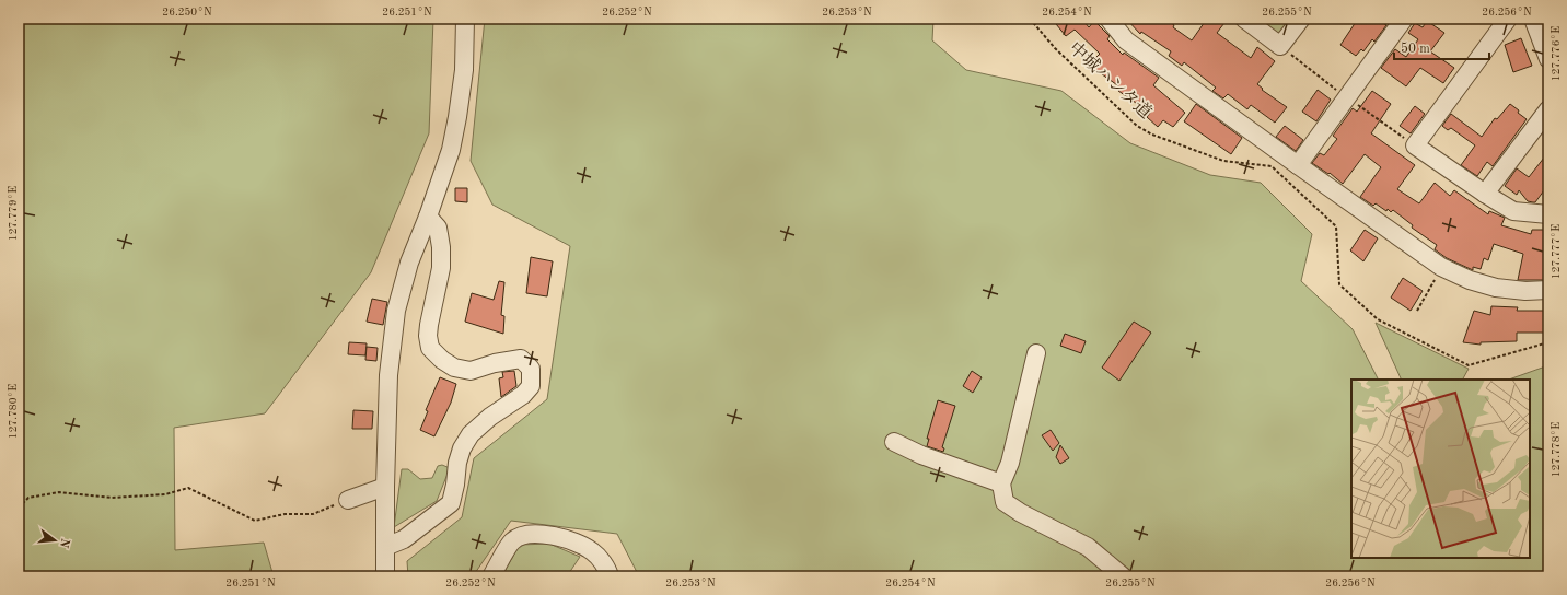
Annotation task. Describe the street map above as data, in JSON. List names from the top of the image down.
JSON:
{
  "streets": {
    "path": ["中城ハンタ道"]
  },
  "scale_bar": "50 m",
  "north": "right",
  "coordinates": [
    "26.250°N",
    "26.251°N",
    "26.252°N",
    "26.253°N",
    "26.254°N",
    "26.255°N",
    "26.256°N",
    "127.776°E",
    "127.779°E",
    "127.777°E",
    "127.780°E",
    "127.778°E"
  ]
}
